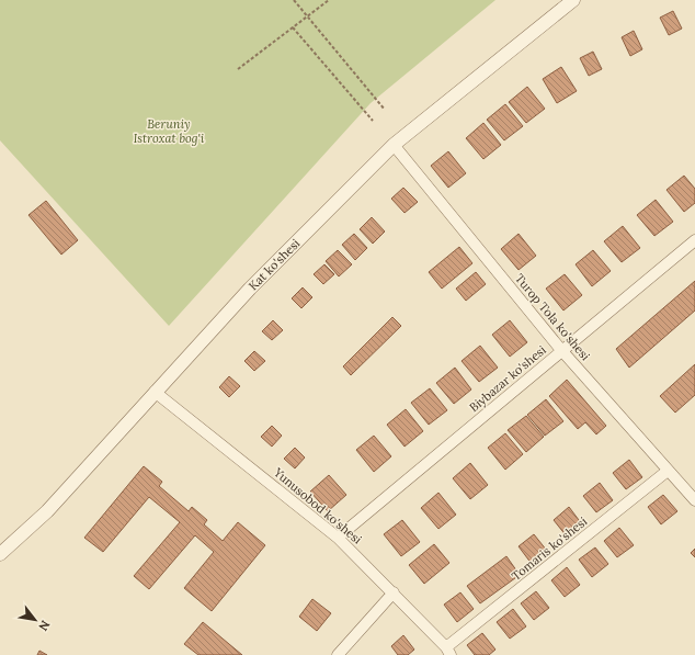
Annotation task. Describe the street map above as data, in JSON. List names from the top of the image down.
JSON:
{
  "streets": {
    "street": [
      "Kat ko'shesi",
      "Turop Tola ko'shesi",
      "Biybazar ko'shesi",
      "Yunusobod ko'shesi",
      "Tomaris ko'shesi"
    ]
  },
  "crossings": [
    ["Kat ko'shesi", "Turop Tola ko'shesi"],
    ["Kat ko'shesi", "Yunusobod ko'shesi"],
    ["Turop Tola ko'shesi", "Biybazar ko'shesi"],
    ["Turop Tola ko'shesi", "Tomaris ko'shesi"],
    ["Biybazar ko'shesi", "Yunusobod ko'shesi"],
    ["Yunusobod ko'shesi", "Tomaris ko'shesi"]
  ],
  "parks": ["Beruniy Istroxat bog'i"],
  "north": "bottom right"
}
